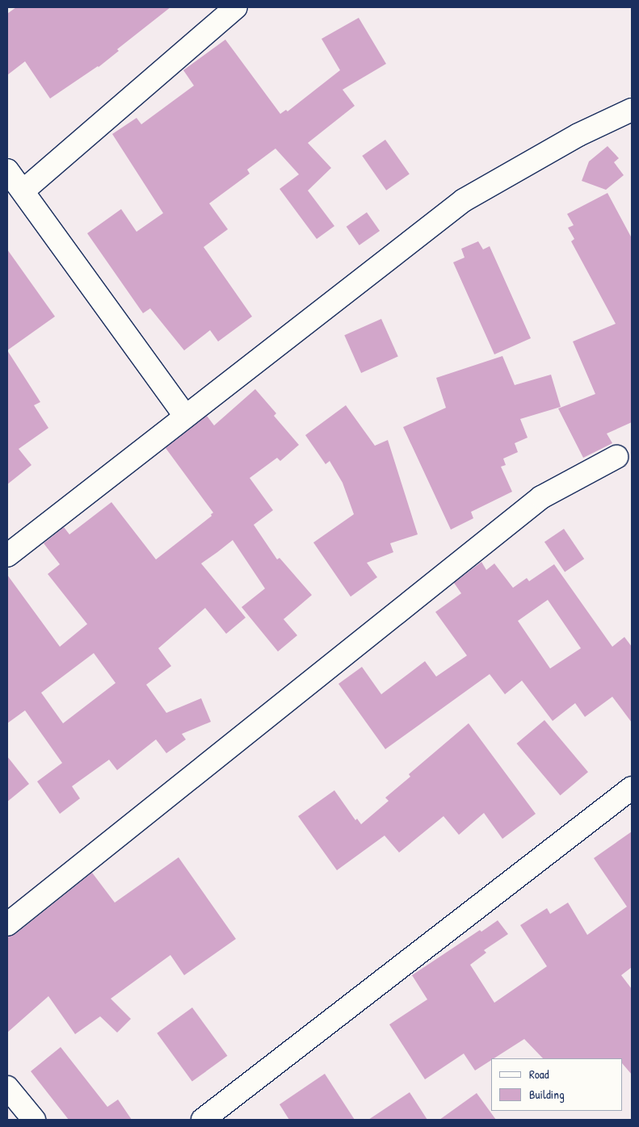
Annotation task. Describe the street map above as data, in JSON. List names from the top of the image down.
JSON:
{
  "legend": ["Road", "Building"]
}
